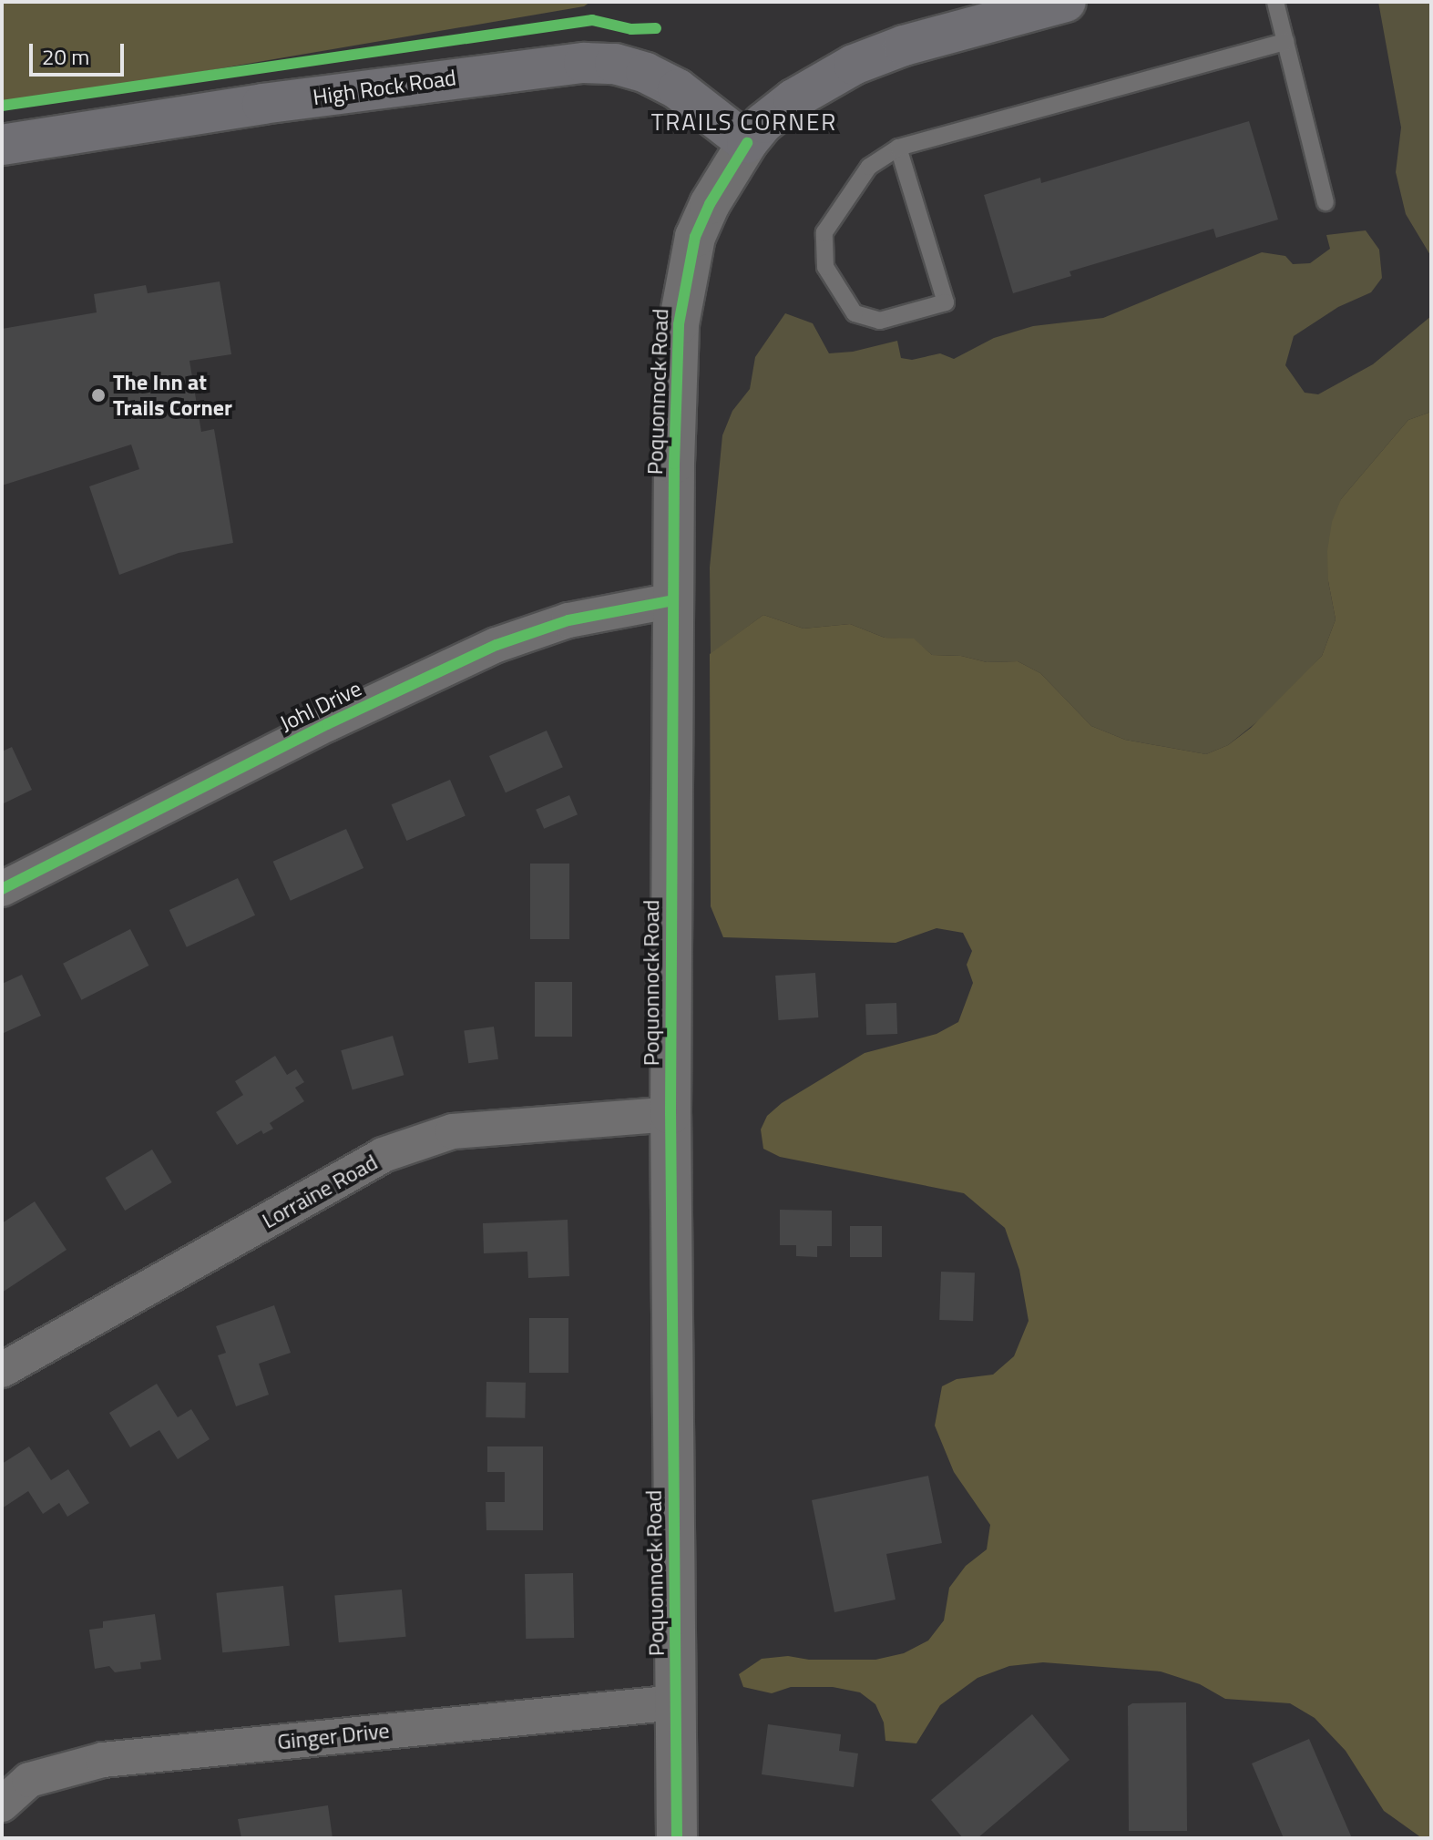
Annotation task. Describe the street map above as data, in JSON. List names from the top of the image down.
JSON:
{
  "streets": {
    "main road": ["High Rock Road", "Poquonnock Road"],
    "street": ["Johl Drive", "Lorraine Road", "Ginger Drive"]
  },
  "crossings": [
    ["High Rock Road", "Poquonnock Road"],
    ["Poquonnock Road", "Johl Drive"],
    ["Poquonnock Road", "Lorraine Road"],
    ["Poquonnock Road", "Ginger Drive"]
  ],
  "districts": ["TRAILS CORNER"],
  "places": ["The Inn at Trails Corner"],
  "scale_bar": "20 m"
}
